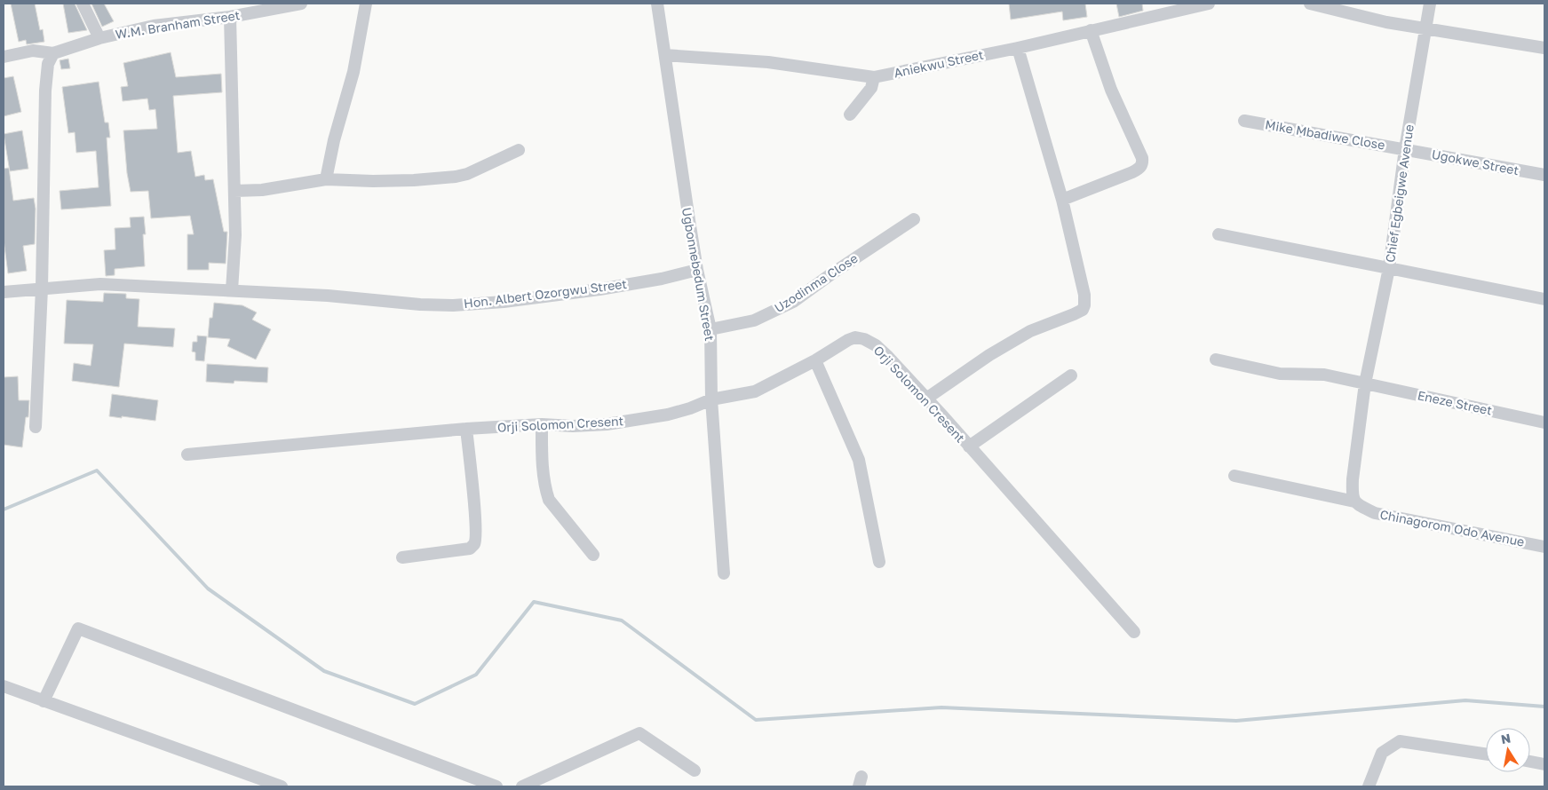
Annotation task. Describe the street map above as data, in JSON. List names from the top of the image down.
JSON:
{
  "streets": {
    "street": [
      "W.M. Branham Street",
      "Aniekwu Street",
      "Mike Mbadiwe Close",
      "Ugokwe Street",
      "Chief Egbeigwe Avenue",
      "Ugbonnebedum Street",
      "Uzodinma Close",
      "Hon. Albert Ozorgwu Street",
      "Orji Solomon Cresent",
      "Eneze Street",
      "Chinagorom Odo Avenue"
    ]
  },
  "crossings": [
    ["Aniekwu Street", "Ugbonnebedum Street"],
    ["Mike Mbadiwe Close", "Ugokwe Street"],
    ["Mike Mbadiwe Close", "Chief Egbeigwe Avenue"],
    ["Ugokwe Street", "Chief Egbeigwe Avenue"],
    ["Chief Egbeigwe Avenue", "Eneze Street"],
    ["Chief Egbeigwe Avenue", "Chinagorom Odo Avenue"],
    ["Ugbonnebedum Street", "Uzodinma Close"],
    ["Ugbonnebedum Street", "Hon. Albert Ozorgwu Street"],
    ["Ugbonnebedum Street", "Orji Solomon Cresent"]
  ],
  "north": "top"
}
